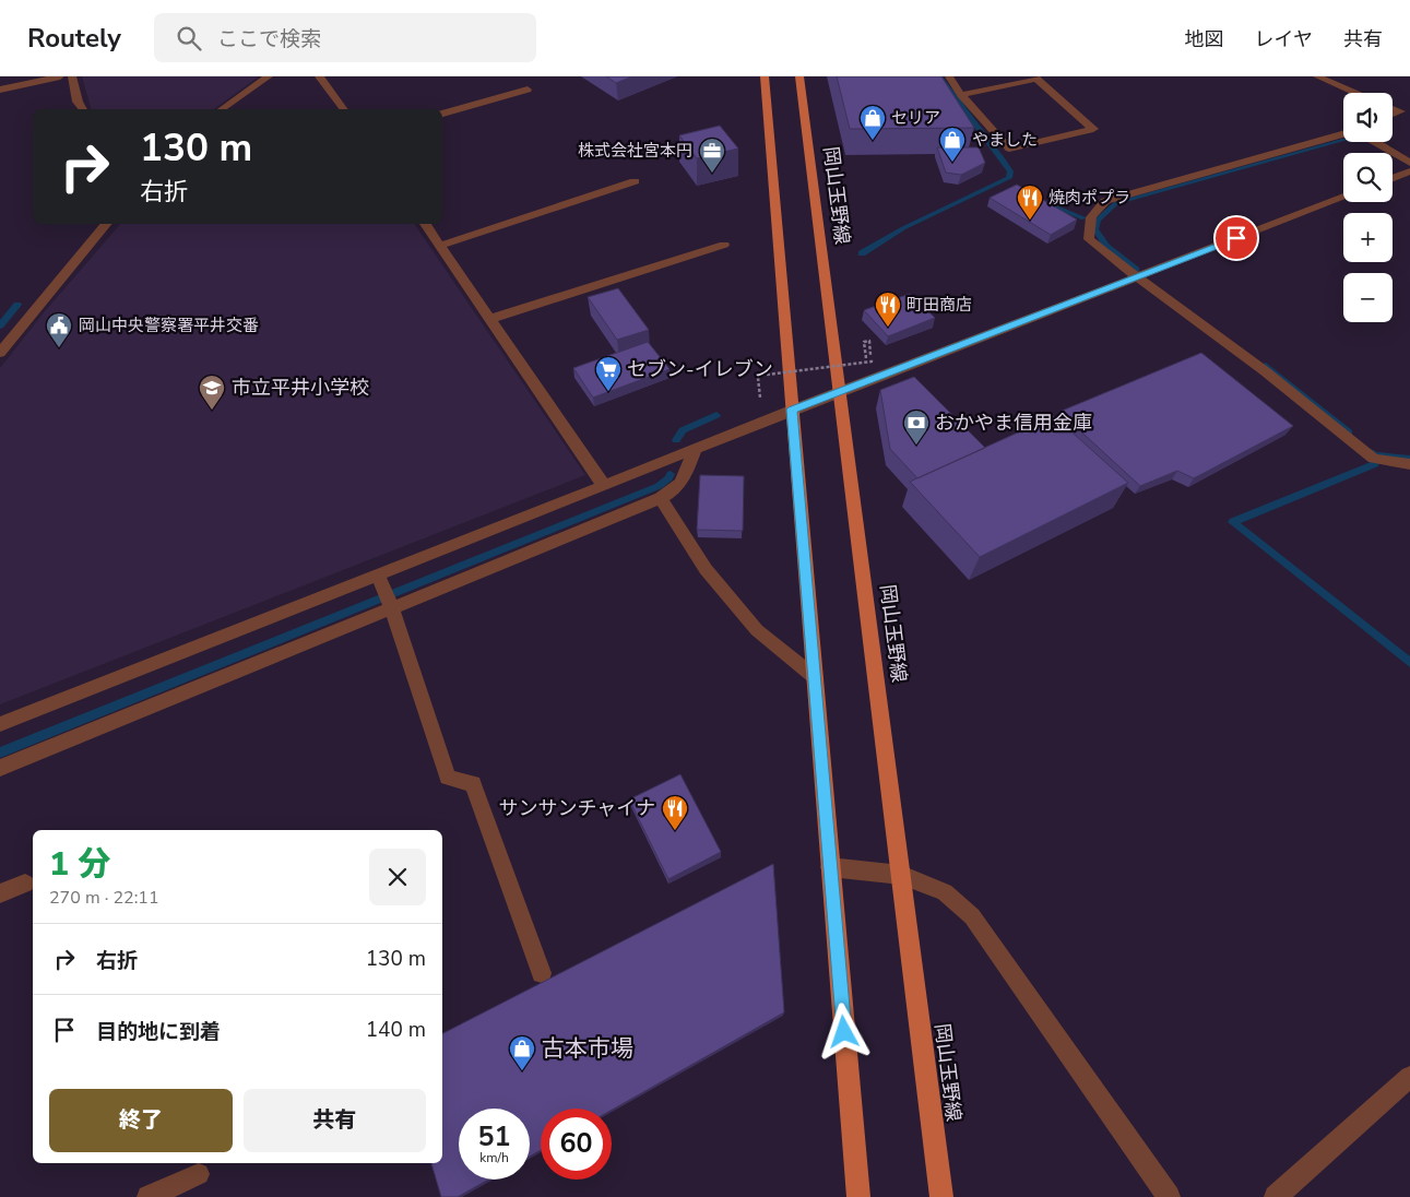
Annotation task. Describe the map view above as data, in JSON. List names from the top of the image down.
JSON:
{
  "streets": {
    "main road": ["岡山玉野線"]
  },
  "places": {
    "shop": ["セリア", "やました", "古本市場"],
    "office": ["株式会社宮本円"],
    "restaurant": ["焼肉ポプラ", "町田商店", "サンサンチャイナ"],
    "public building": ["岡山中央警察署平井交番"],
    "supermarket": ["セブン-イレブン"],
    "school or university": ["市立平井小学校"],
    "bank": ["おかやま信用金庫"]
  },
  "page": {
    "header": "Routely",
    "search": "ここで検索",
    "nav": ["地図", "レイヤ", "共有"],
    "map_buttons": ["+", "−"],
    "turn": ["130 m", "右折"],
    "heading": ["1 分", "270 m · 22:11"],
    "list": [
      {
        "name": "右折",
        "value": "130 m"
      },
      {
        "name": "目的地に到着",
        "value": "140 m"
      }
    ],
    "buttons": ["終了", "共有"],
    "speed": "51 km/h",
    "limit": "60"
  }
}
